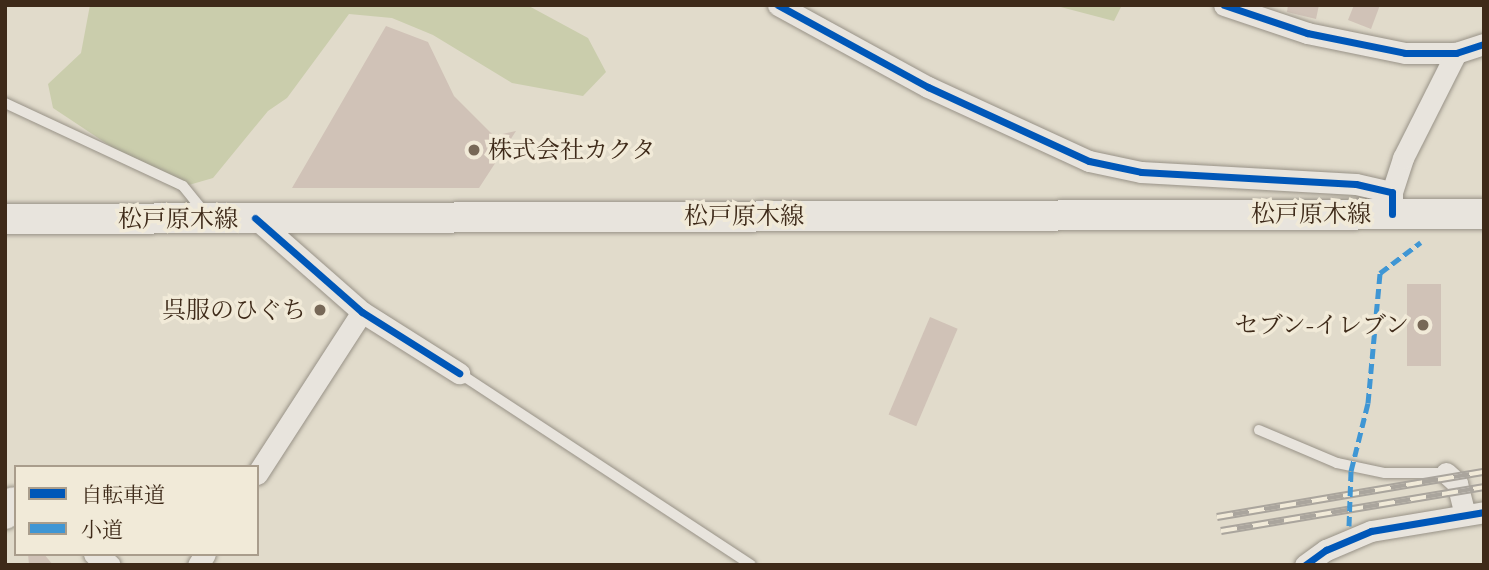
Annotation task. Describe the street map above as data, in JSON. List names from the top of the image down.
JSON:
{
  "streets": {
    "main road": ["松戸原木線"]
  },
  "places": ["株式会社カクタ", "呉服のひぐち", "セブン-イレブン"],
  "legend": ["自転車道", "小道"]
}
